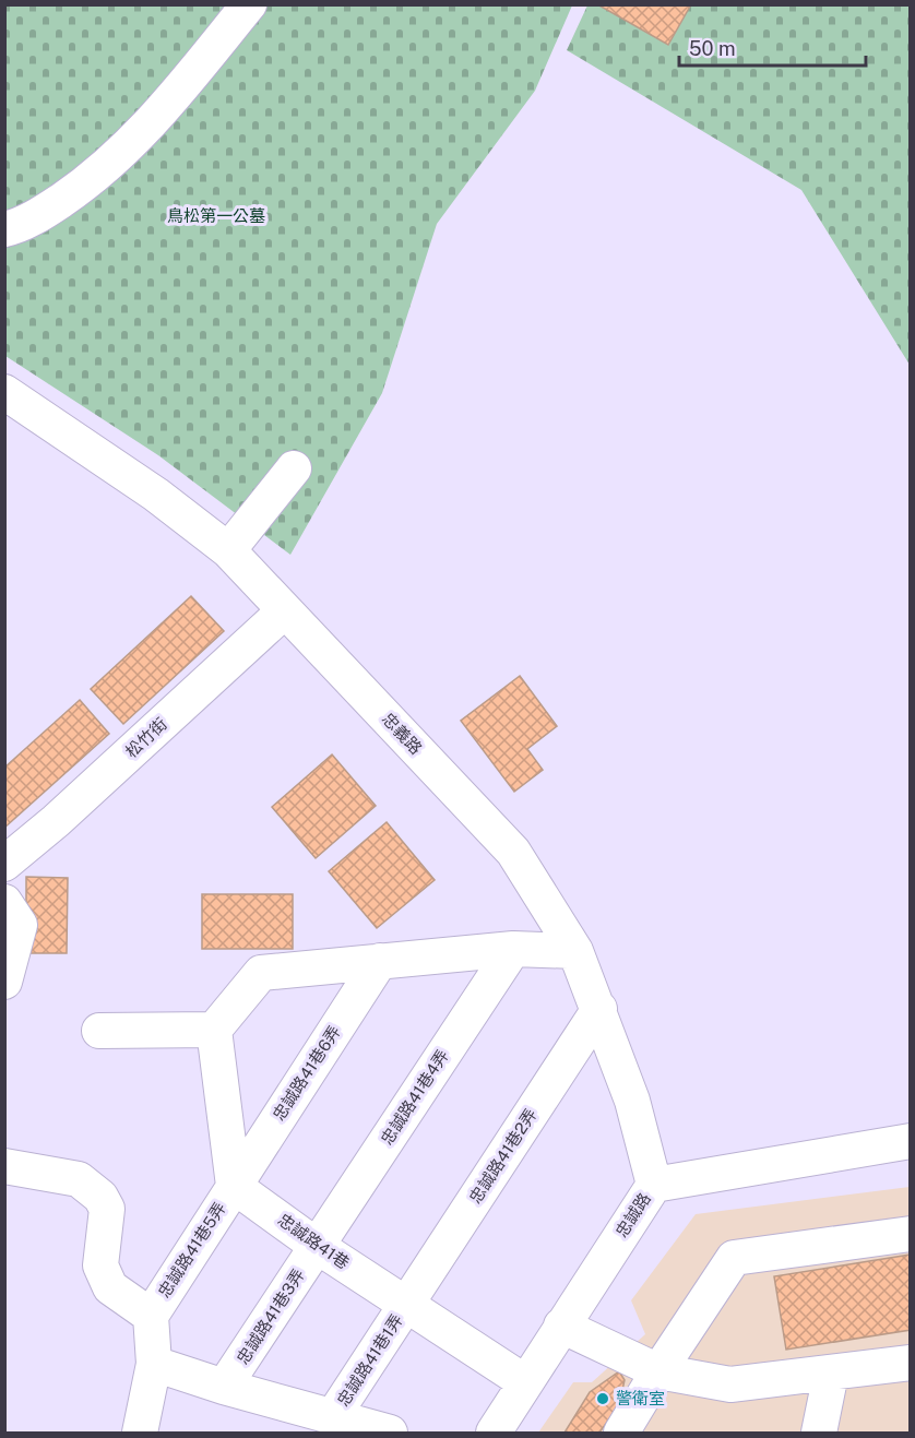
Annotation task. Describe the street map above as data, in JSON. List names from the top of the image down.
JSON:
{
  "streets": {
    "street": [
      "忠義路",
      "松竹街",
      "忠誠路41巷6弄",
      "忠誠路41巷4弄",
      "忠誠路41巷2弄",
      "忠誠路",
      "忠誠路41巷",
      "忠誠路41巷5弄",
      "忠誠路41巷3弄",
      "忠誠路41巷1弄"
    ]
  },
  "crossings": [
    ["忠義路", "松竹街"],
    ["忠義路", "忠誠路41巷2弄"],
    ["忠義路", "忠誠路"],
    ["忠誠路41巷6弄", "忠誠路41巷"],
    ["忠誠路41巷6弄", "忠誠路41巷5弄"],
    ["忠誠路41巷4弄", "忠誠路41巷"],
    ["忠誠路41巷4弄", "忠誠路41巷3弄"],
    ["忠誠路41巷2弄", "忠誠路41巷"],
    ["忠誠路41巷2弄", "忠誠路41巷1弄"],
    ["忠誠路", "忠誠路41巷"],
    ["忠誠路41巷", "忠誠路41巷5弄"],
    ["忠誠路41巷", "忠誠路41巷3弄"],
    ["忠誠路41巷", "忠誠路41巷1弄"]
  ],
  "parks": ["鳥松第一公墓"],
  "places": ["警衛室"],
  "scale_bar": "50 m"
}
